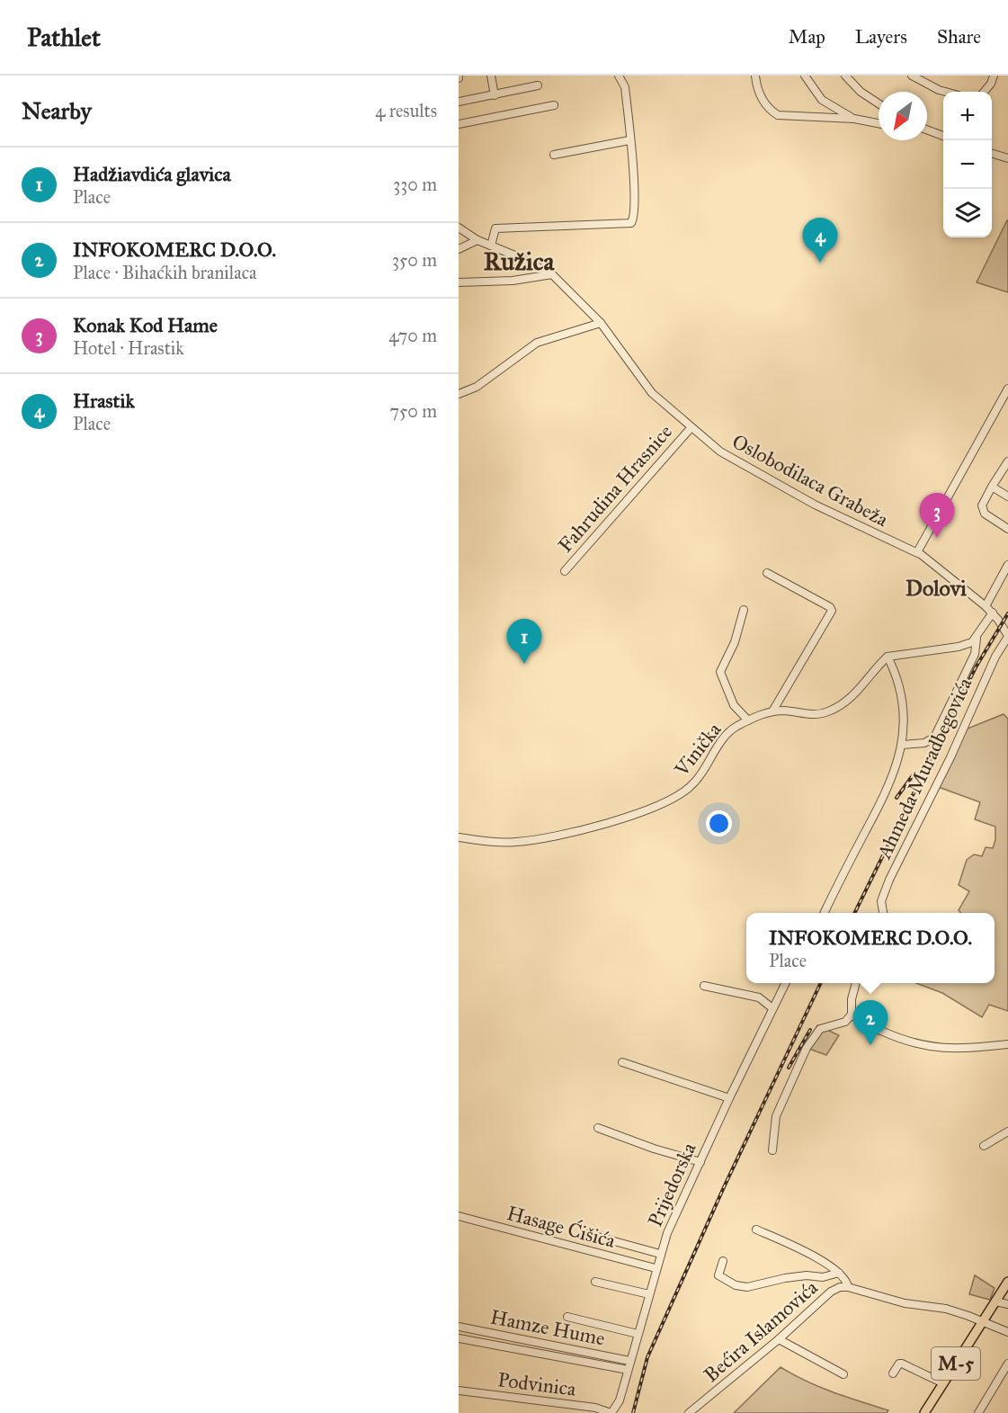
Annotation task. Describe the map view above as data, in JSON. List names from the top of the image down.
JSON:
{
  "streets": {
    "main road": ["M-5"],
    "street": [
      "Oslobodilaca Grabeža",
      "Fahrudina Hrasnice",
      "Vinička",
      "Ahmeda Muradbegovića",
      "Prijedorska",
      "Hasage Ćišića",
      "Hamze Hume",
      "Bećira Islamovića",
      "Podvinica"
    ]
  },
  "crossings": [
    ["Oslobodilaca Grabeža", "Fahrudina Hrasnice"],
    ["Oslobodilaca Grabeža", "Ahmeda Muradbegovića"],
    ["Prijedorska", "Hasage Ćišića"],
    ["Prijedorska", "Hamze Hume"],
    ["Prijedorska", "Podvinica"],
    ["Bećira Islamovića", "M-5"]
  ],
  "districts": ["Ružica", "Dolovi"],
  "north": "bottom left",
  "page": {
    "header": "Pathlet",
    "nav": ["Map", "Layers", "Share"],
    "heading": ["Nearby", "4 results"],
    "map_buttons": ["+", "−"],
    "list": [
      {
        "mark": "1",
        "name": "Hadžiavdića glavica",
        "note": "Place",
        "value": "330 m"
      },
      {
        "mark": "2",
        "name": "INFOKOMERC D.O.O.",
        "note": "Place · Bihaćkih branilaca",
        "value": "350 m"
      },
      {
        "mark": "3",
        "name": "Konak Kod Hame",
        "note": "Hotel · Hrastik",
        "value": "470 m"
      },
      {
        "mark": "4",
        "name": "Hrastik",
        "note": "Place",
        "value": "750 m"
      }
    ],
    "pins": [
      "4",
      "3",
      "1",
      "2"
    ],
    "popup": ["INFOKOMERC D.O.O.", "Place"]
  }
}
